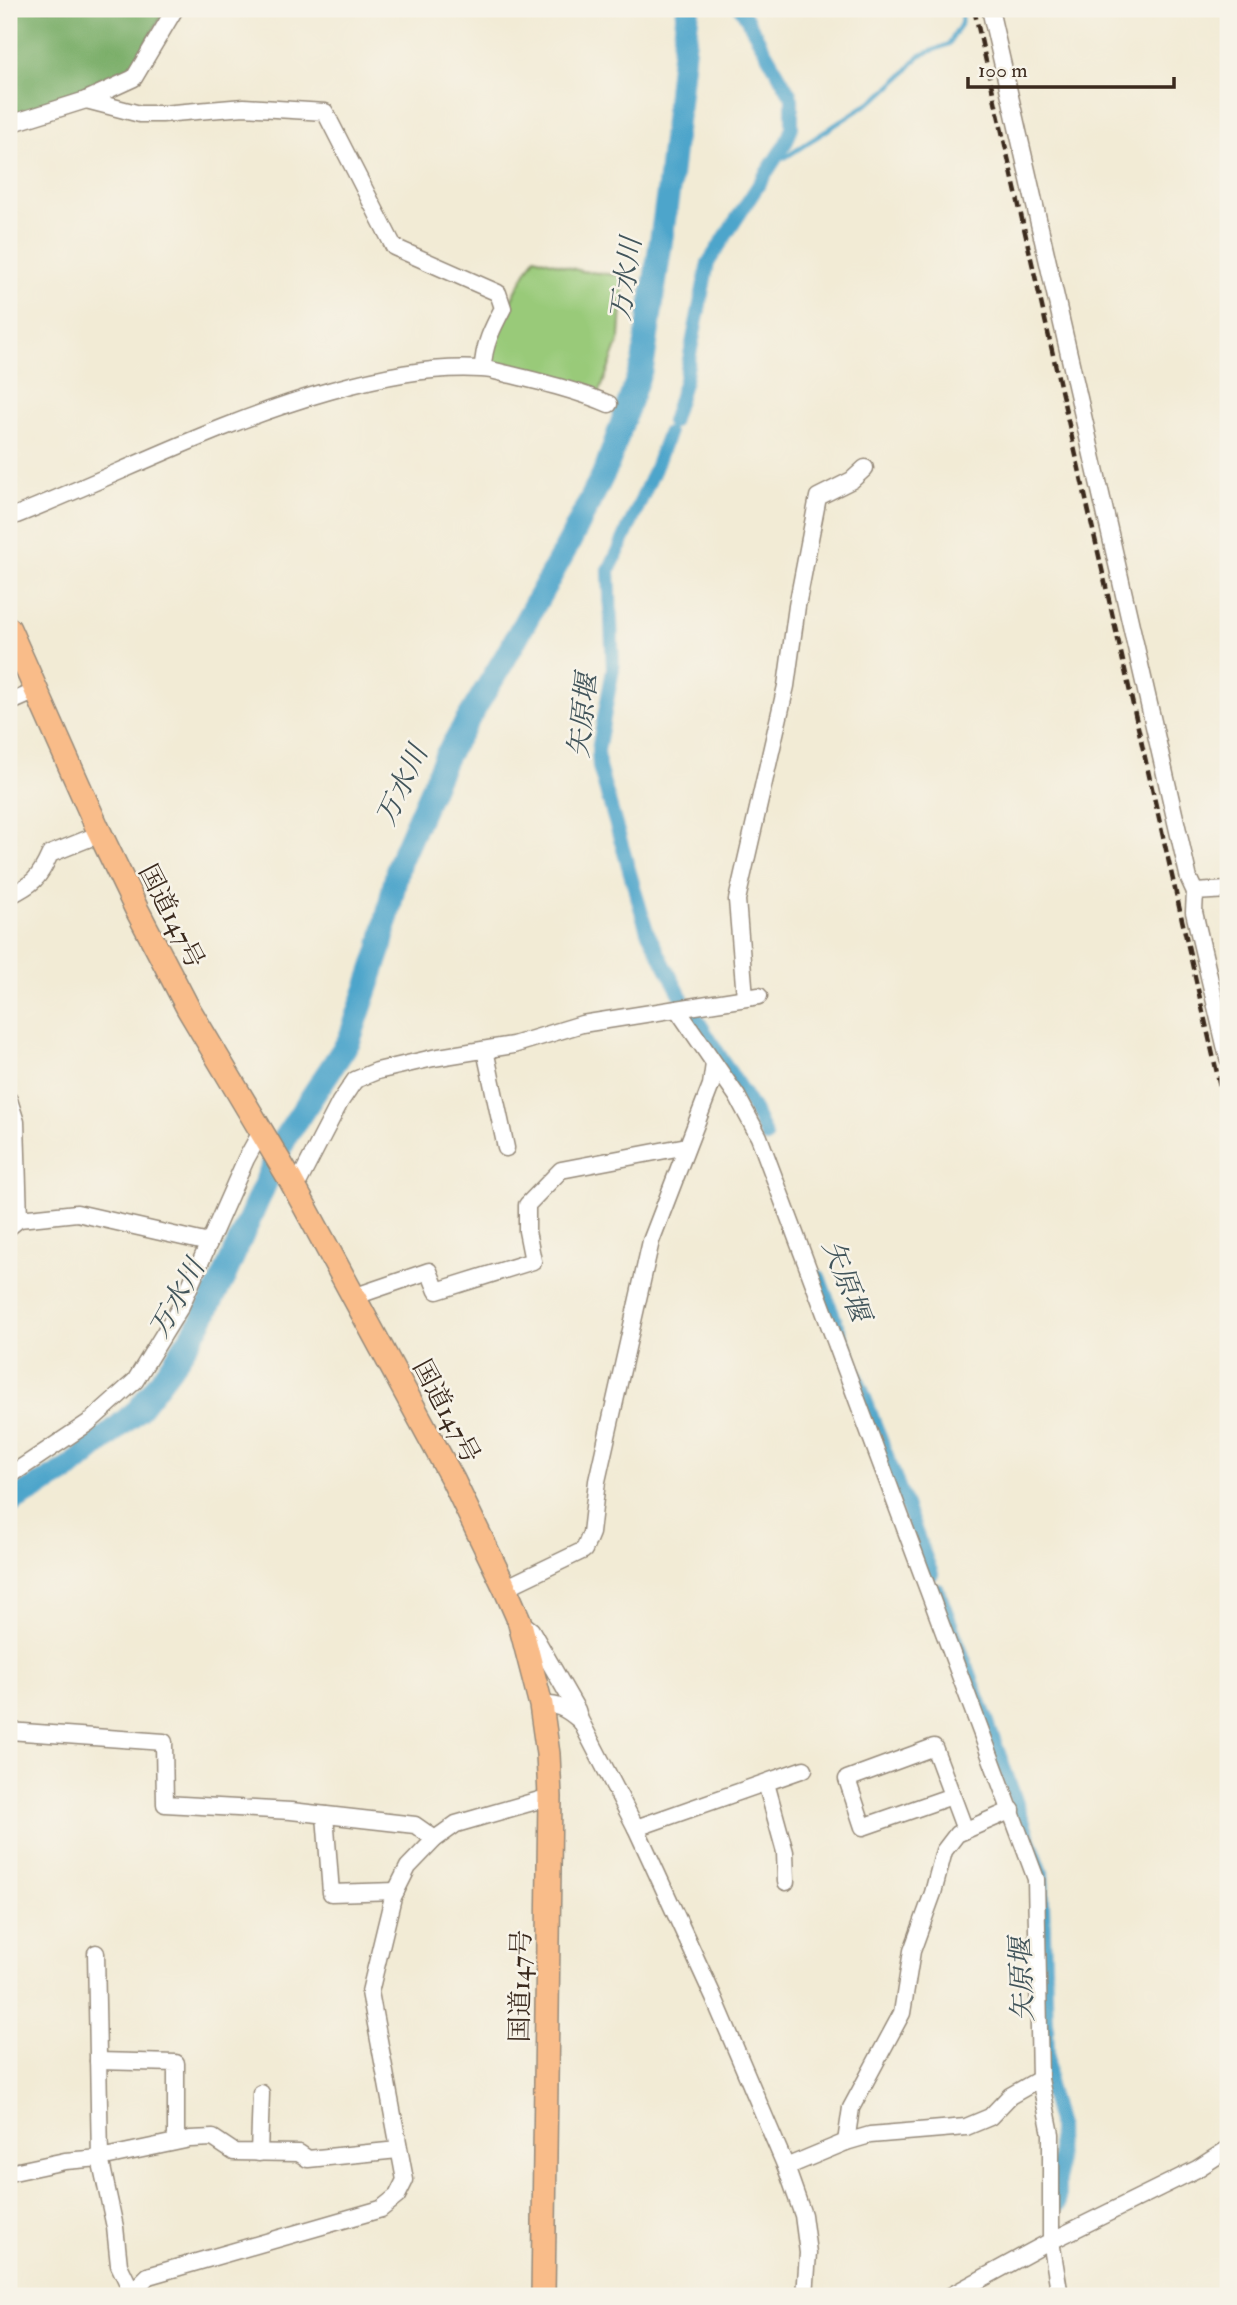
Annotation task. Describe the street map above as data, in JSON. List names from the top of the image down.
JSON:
{
  "streets": {
    "highway": ["国道147号"]
  },
  "water": ["万水川", "矢原堰"],
  "scale_bar": "100 m"
}
